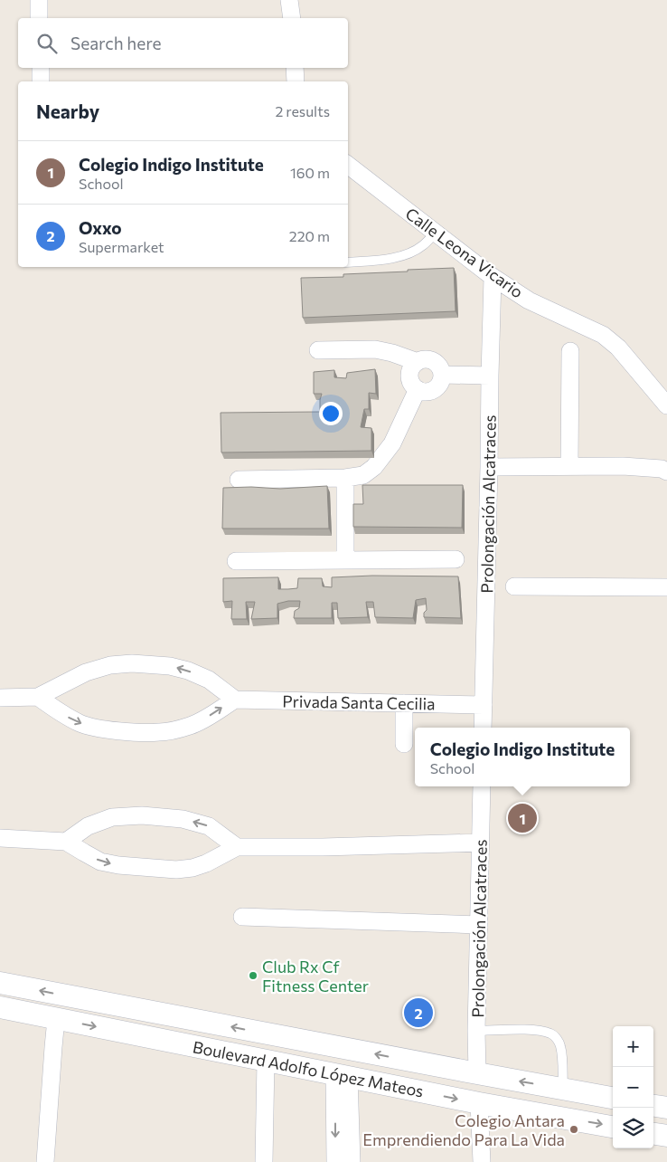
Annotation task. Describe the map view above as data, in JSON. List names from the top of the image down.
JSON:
{
  "streets": {
    "street": [
      "Calle Leona Vicario",
      "Prolongación Alcatraces",
      "Privada Santa Cecilia",
      "Boulevard Adolfo López Mateos"
    ]
  },
  "crossings": [
    ["Calle Leona Vicario", "Prolongación Alcatraces"],
    ["Prolongación Alcatraces", "Privada Santa Cecilia"],
    ["Prolongación Alcatraces", "Boulevard Adolfo López Mateos"]
  ],
  "places": ["Club Rx Cf Fitness Center", "Colegio Antara Emprendiendo Para La Vida"],
  "page": {
    "search": "Search here",
    "heading": ["Nearby", "2 results"],
    "list": [
      {
        "mark": "1",
        "name": "Colegio Indigo Institute",
        "note": "School",
        "value": "160 m"
      },
      {
        "mark": "2",
        "name": "Oxxo",
        "note": "Supermarket",
        "value": "220 m"
      }
    ],
    "popup": ["Colegio Indigo Institute", "School"],
    "pins": ["1", "2"],
    "map_buttons": ["+", "−"]
  }
}
